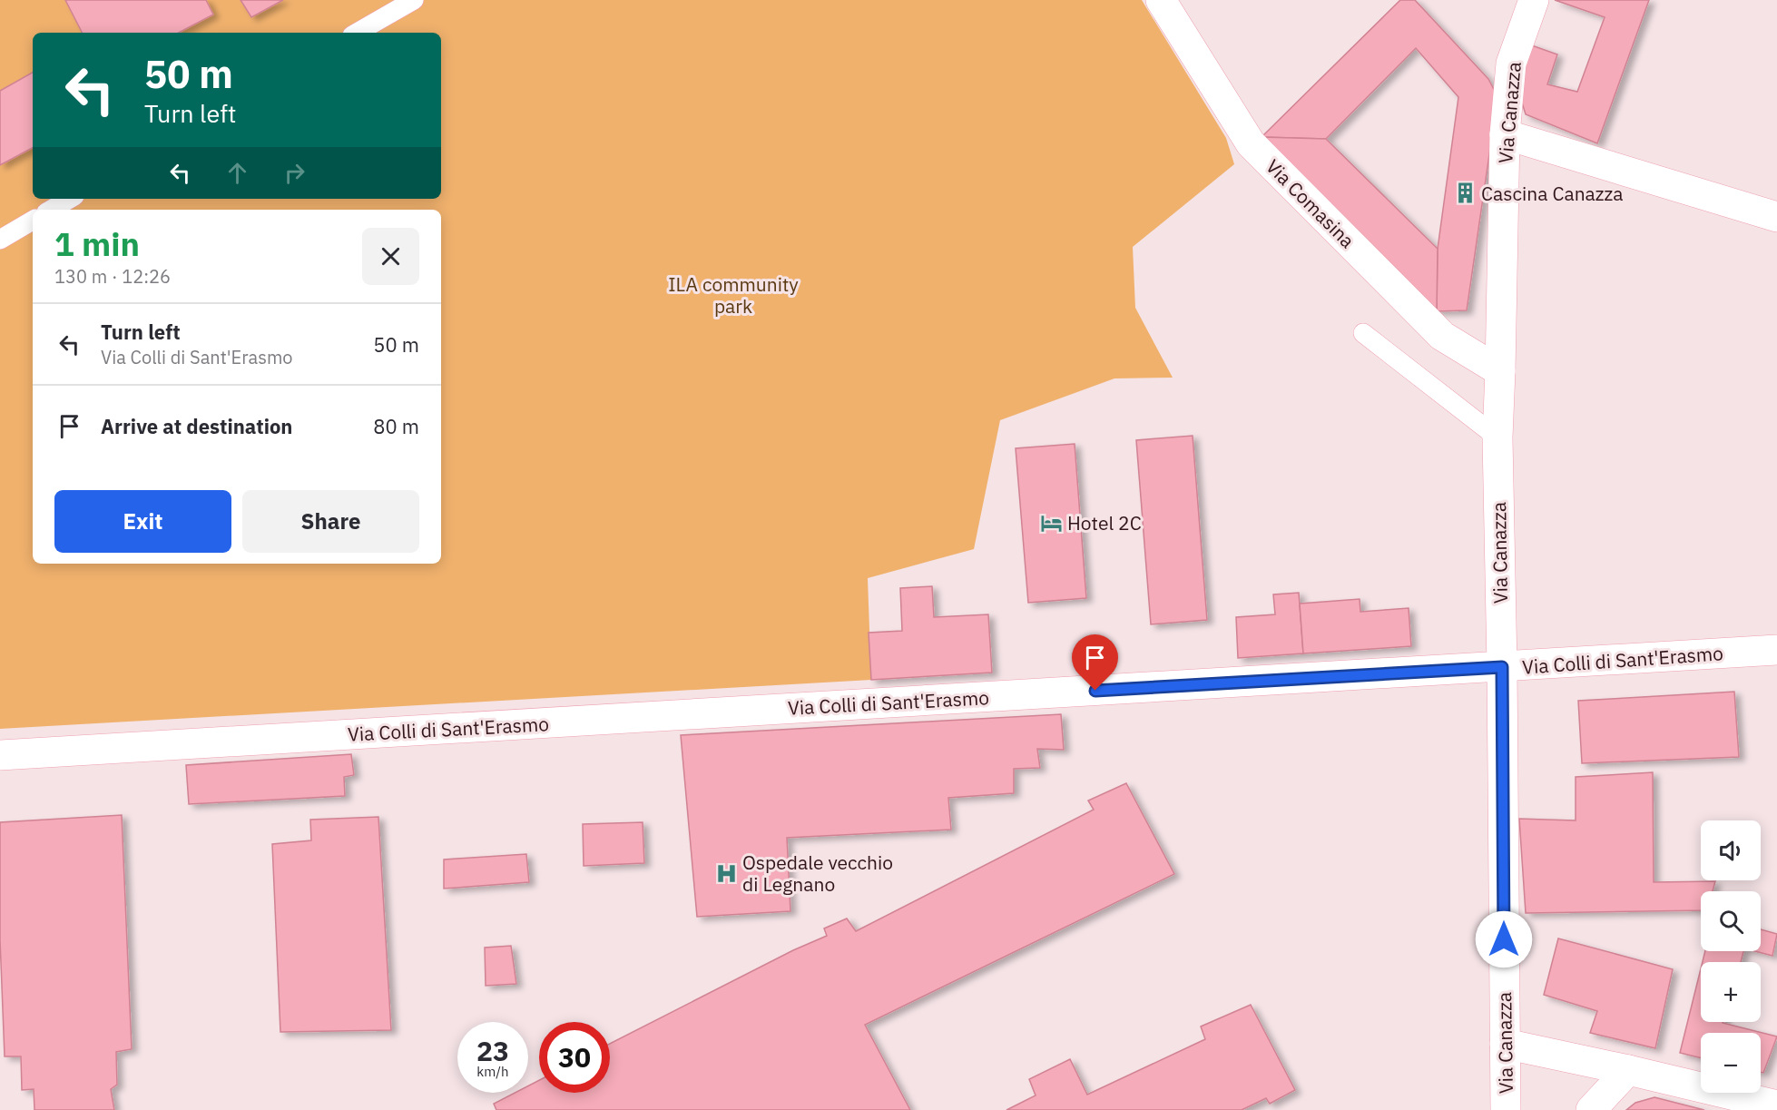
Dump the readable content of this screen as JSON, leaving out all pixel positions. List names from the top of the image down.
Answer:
{
  "streets": {
    "street": ["Via Canazza", "Via Comasina", "Via Colli di Sant'Erasmo"]
  },
  "crossings": [
    ["Via Canazza", "Via Comasina"],
    ["Via Canazza", "Via Colli di Sant'Erasmo"]
  ],
  "parks": ["ILA community park"],
  "places": {
    "building": ["Cascina Canazza"],
    "hotel": ["Hotel 2C"],
    "hospital": ["Ospedale vecchio di Legnano"]
  },
  "page": {
    "turn": ["50 m", "Turn left"],
    "heading": ["1 min", "130 m · 12:26"],
    "list": [
      {
        "name": "Turn left",
        "note": "Via Colli di Sant'Erasmo",
        "value": "50 m"
      },
      {
        "name": "Arrive at destination",
        "value": "80 m"
      }
    ],
    "buttons": ["Exit", "Share"],
    "map_buttons": ["+", "−"],
    "speed": "23 km/h",
    "limit": "30"
  }
}
